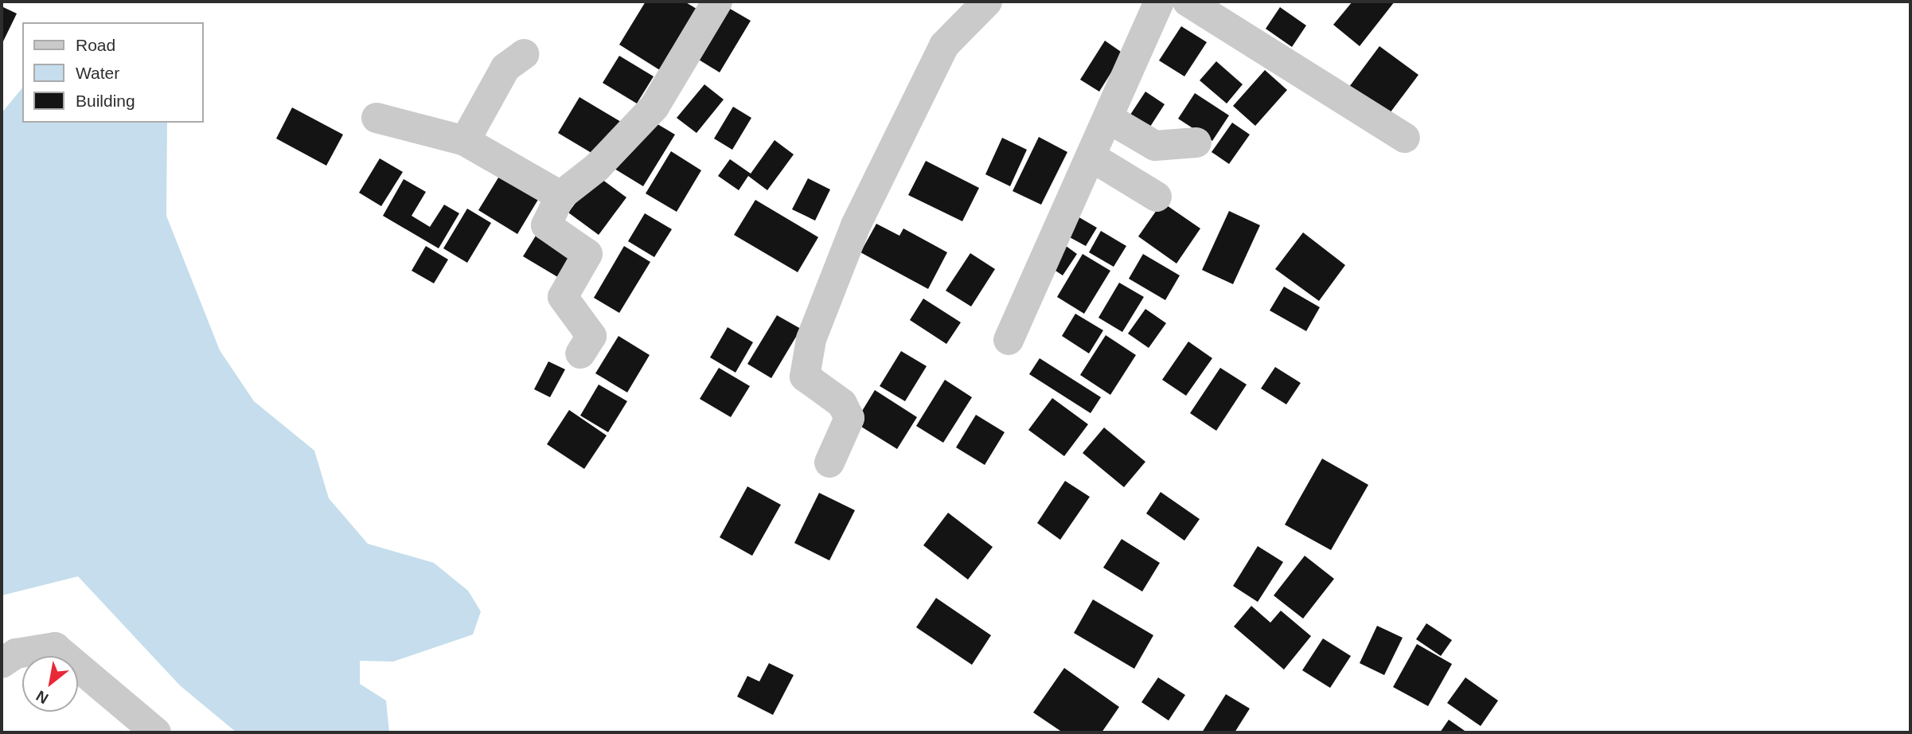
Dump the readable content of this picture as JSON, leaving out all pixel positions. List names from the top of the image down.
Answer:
{
  "legend": ["Road", "Water", "Building"],
  "north": "bottom left"
}
